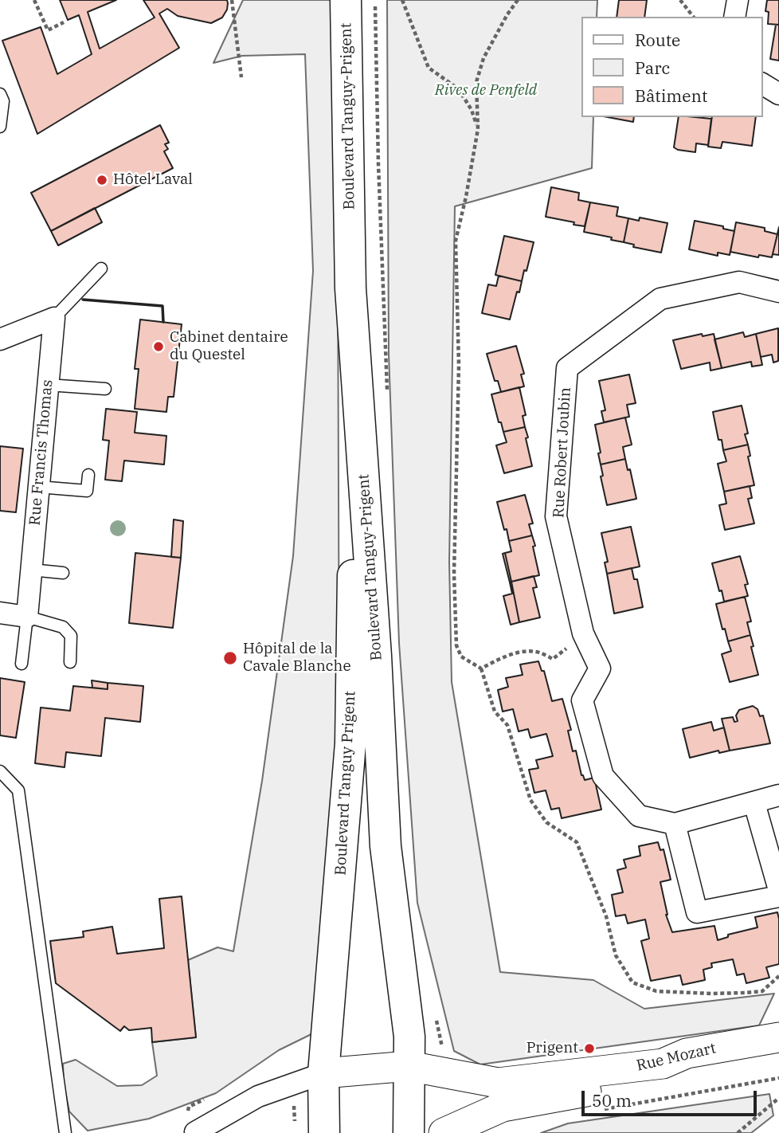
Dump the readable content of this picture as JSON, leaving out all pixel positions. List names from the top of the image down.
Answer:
{
  "streets": {
    "main road": ["Boulevard Tanguy-Prigent", "Boulevard Tanguy Prigent"],
    "street": ["Rue Francis Thomas", "Rue Robert Joubin", "Rue Mozart"]
  },
  "crossings": [
    ["Boulevard Tanguy-Prigent", "Boulevard Tanguy Prigent"],
    ["Boulevard Tanguy-Prigent", "Rue Mozart"]
  ],
  "parks": ["Rives de Penfeld"],
  "places": [
    "Hôtel Laval",
    "Cabinet dentaire du Questel",
    "Hôpital de la Cavale Blanche",
    "Prigent"
  ],
  "legend": ["Route", "Parc", "Bâtiment"],
  "scale_bar": "50 m"
}
